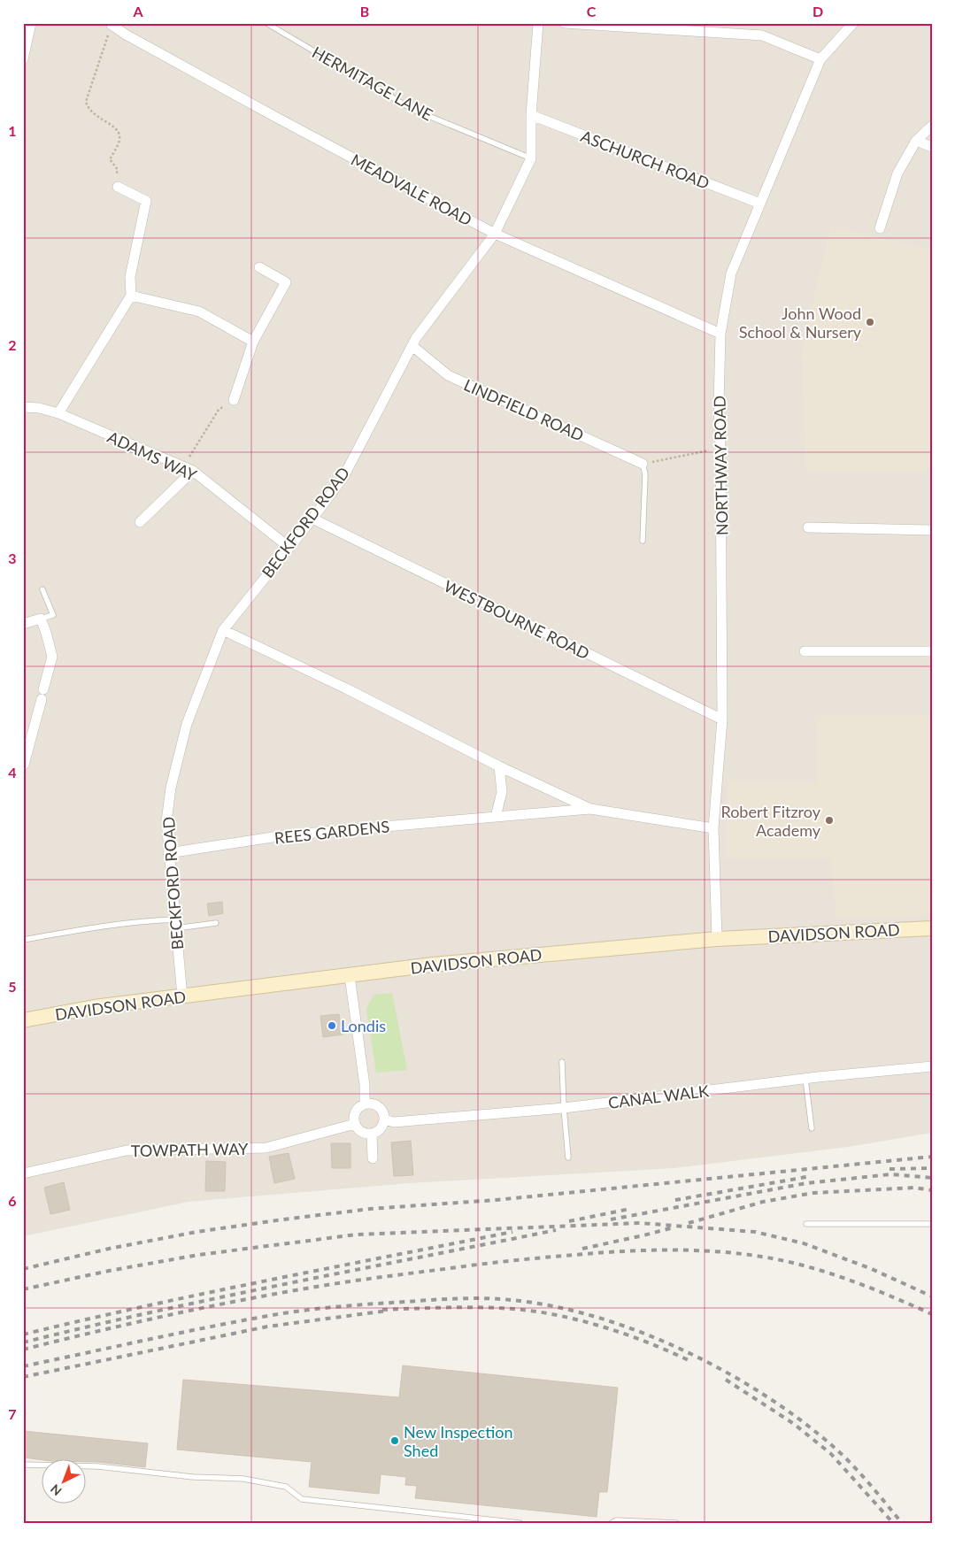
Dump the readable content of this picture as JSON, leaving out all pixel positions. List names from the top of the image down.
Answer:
{
  "streets": {
    "street": [
      "ASCHURCH ROAD",
      "MEADVALE ROAD",
      "LINDFIELD ROAD",
      "ADAMS WAY",
      "NORTHWAY ROAD",
      "BECKFORD ROAD",
      "WESTBOURNE ROAD",
      "REES GARDENS",
      "DAVIDSON ROAD",
      "CANAL WALK",
      "TOWPATH WAY"
    ],
    "lane": ["HERMITAGE LANE"]
  },
  "crossings": [
    ["HERMITAGE LANE", "BECKFORD ROAD"],
    ["ASCHURCH ROAD", "NORTHWAY ROAD"],
    ["ASCHURCH ROAD", "BECKFORD ROAD"],
    ["MEADVALE ROAD", "NORTHWAY ROAD"],
    ["MEADVALE ROAD", "BECKFORD ROAD"],
    ["LINDFIELD ROAD", "BECKFORD ROAD"],
    ["ADAMS WAY", "BECKFORD ROAD"],
    ["NORTHWAY ROAD", "WESTBOURNE ROAD"],
    ["NORTHWAY ROAD", "REES GARDENS"],
    ["NORTHWAY ROAD", "DAVIDSON ROAD"],
    ["BECKFORD ROAD", "WESTBOURNE ROAD"],
    ["BECKFORD ROAD", "REES GARDENS"],
    ["BECKFORD ROAD", "DAVIDSON ROAD"],
    ["CANAL WALK", "TOWPATH WAY"]
  ],
  "places": [
    "John Wood School & Nursery",
    "Robert Fitzroy Academy",
    "Londis",
    "New Inspection Shed"
  ],
  "north": "bottom left",
  "grid": {
    "columns": [
      "A",
      "B",
      "C",
      "D"
    ],
    "rows": [
      "1",
      "2",
      "3",
      "4",
      "5",
      "6",
      "7"
    ]
  }
}
